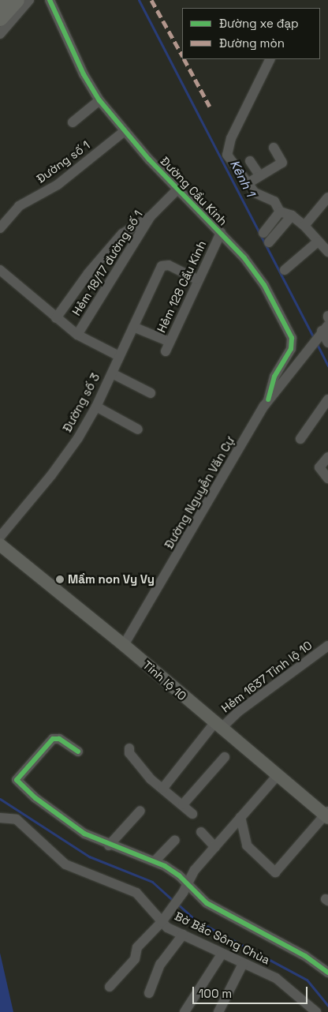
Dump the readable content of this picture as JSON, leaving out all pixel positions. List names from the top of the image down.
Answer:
{
  "streets": {
    "main road": ["Tỉnh lộ 10"],
    "street": [
      "Đường số 1",
      "Đường Cầu Kinh",
      "Hẻm 18/17 đường số 1",
      "Hẻm 128 Cầu Kinh",
      "Đường số 3",
      "Đường Nguyễn Văn Cự",
      "Hẻm 1637 Tỉnh lộ 10",
      "Bờ Bắc Sông Chùa"
    ]
  },
  "crossings": [
    ["Đường số 1", "Đường Cầu Kinh"],
    ["Đường Cầu Kinh", "Hẻm 18/17 đường số 1"],
    ["Đường Cầu Kinh", "Hẻm 128 Cầu Kinh"],
    ["Đường Cầu Kinh", "Đường Nguyễn Văn Cự"],
    ["Hẻm 128 Cầu Kinh", "Đường số 3"],
    ["Đường Nguyễn Văn Cự", "Tỉnh lộ 10"],
    ["Hẻm 1637 Tỉnh lộ 10", "Tỉnh lộ 10"]
  ],
  "water": ["Kênh 1"],
  "places": ["Mầm non Vy Vy"],
  "legend": ["Đường xe đạp", "Đường mòn"],
  "scale_bar": "100 m"
}
